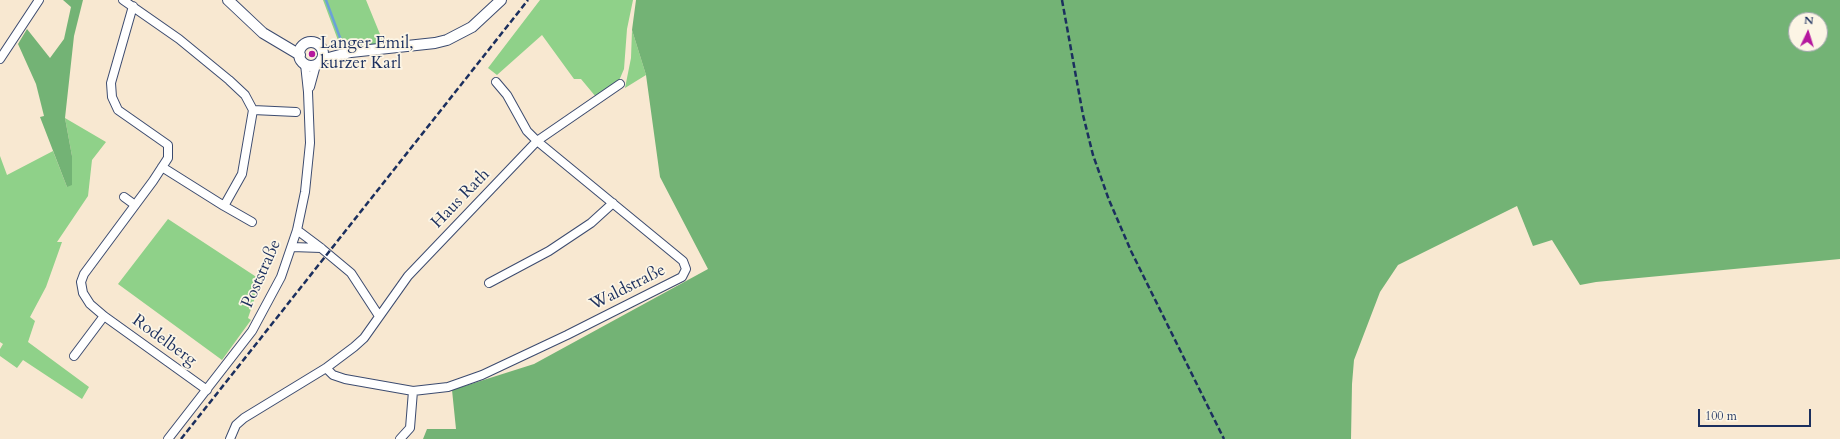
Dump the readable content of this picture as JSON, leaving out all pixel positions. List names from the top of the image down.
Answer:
{
  "streets": {
    "street": [
      "Haus Rath",
      "Poststraße",
      "Waldstraße",
      "Rodelberg"
    ]
  },
  "crossings": [
    ["Haus Rath", "Waldstraße"],
    ["Poststraße", "Rodelberg"]
  ],
  "places": ["Langer Emil, kurzer Karl"],
  "scale_bar": "100 m",
  "north": "top"
}
